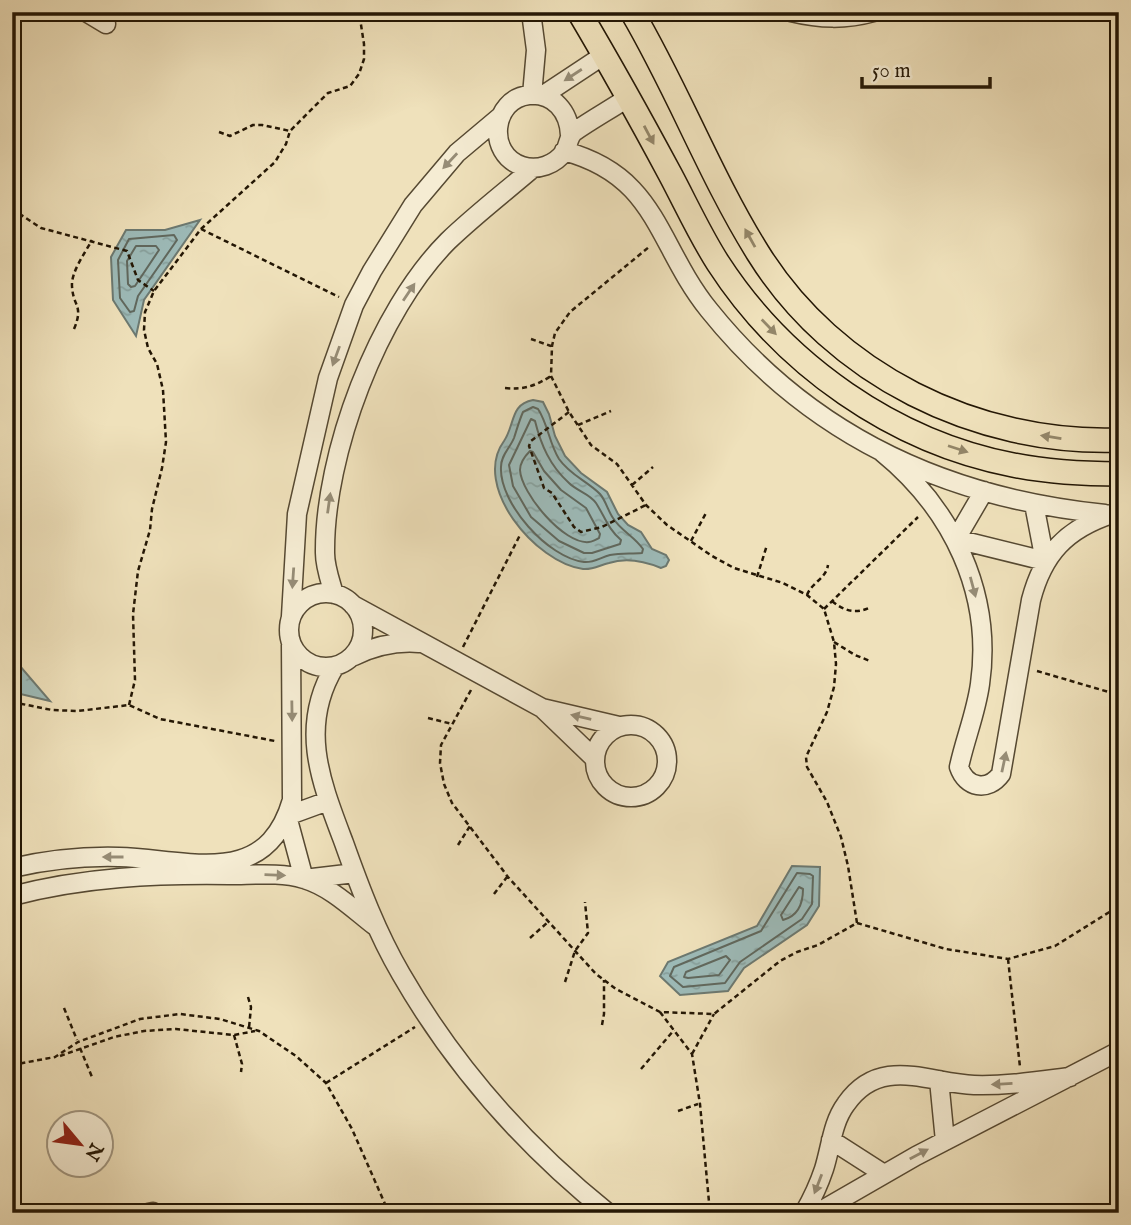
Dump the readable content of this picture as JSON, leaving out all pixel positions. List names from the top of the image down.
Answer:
{
  "scale_bar": "50 m",
  "north": "bottom right"
}
